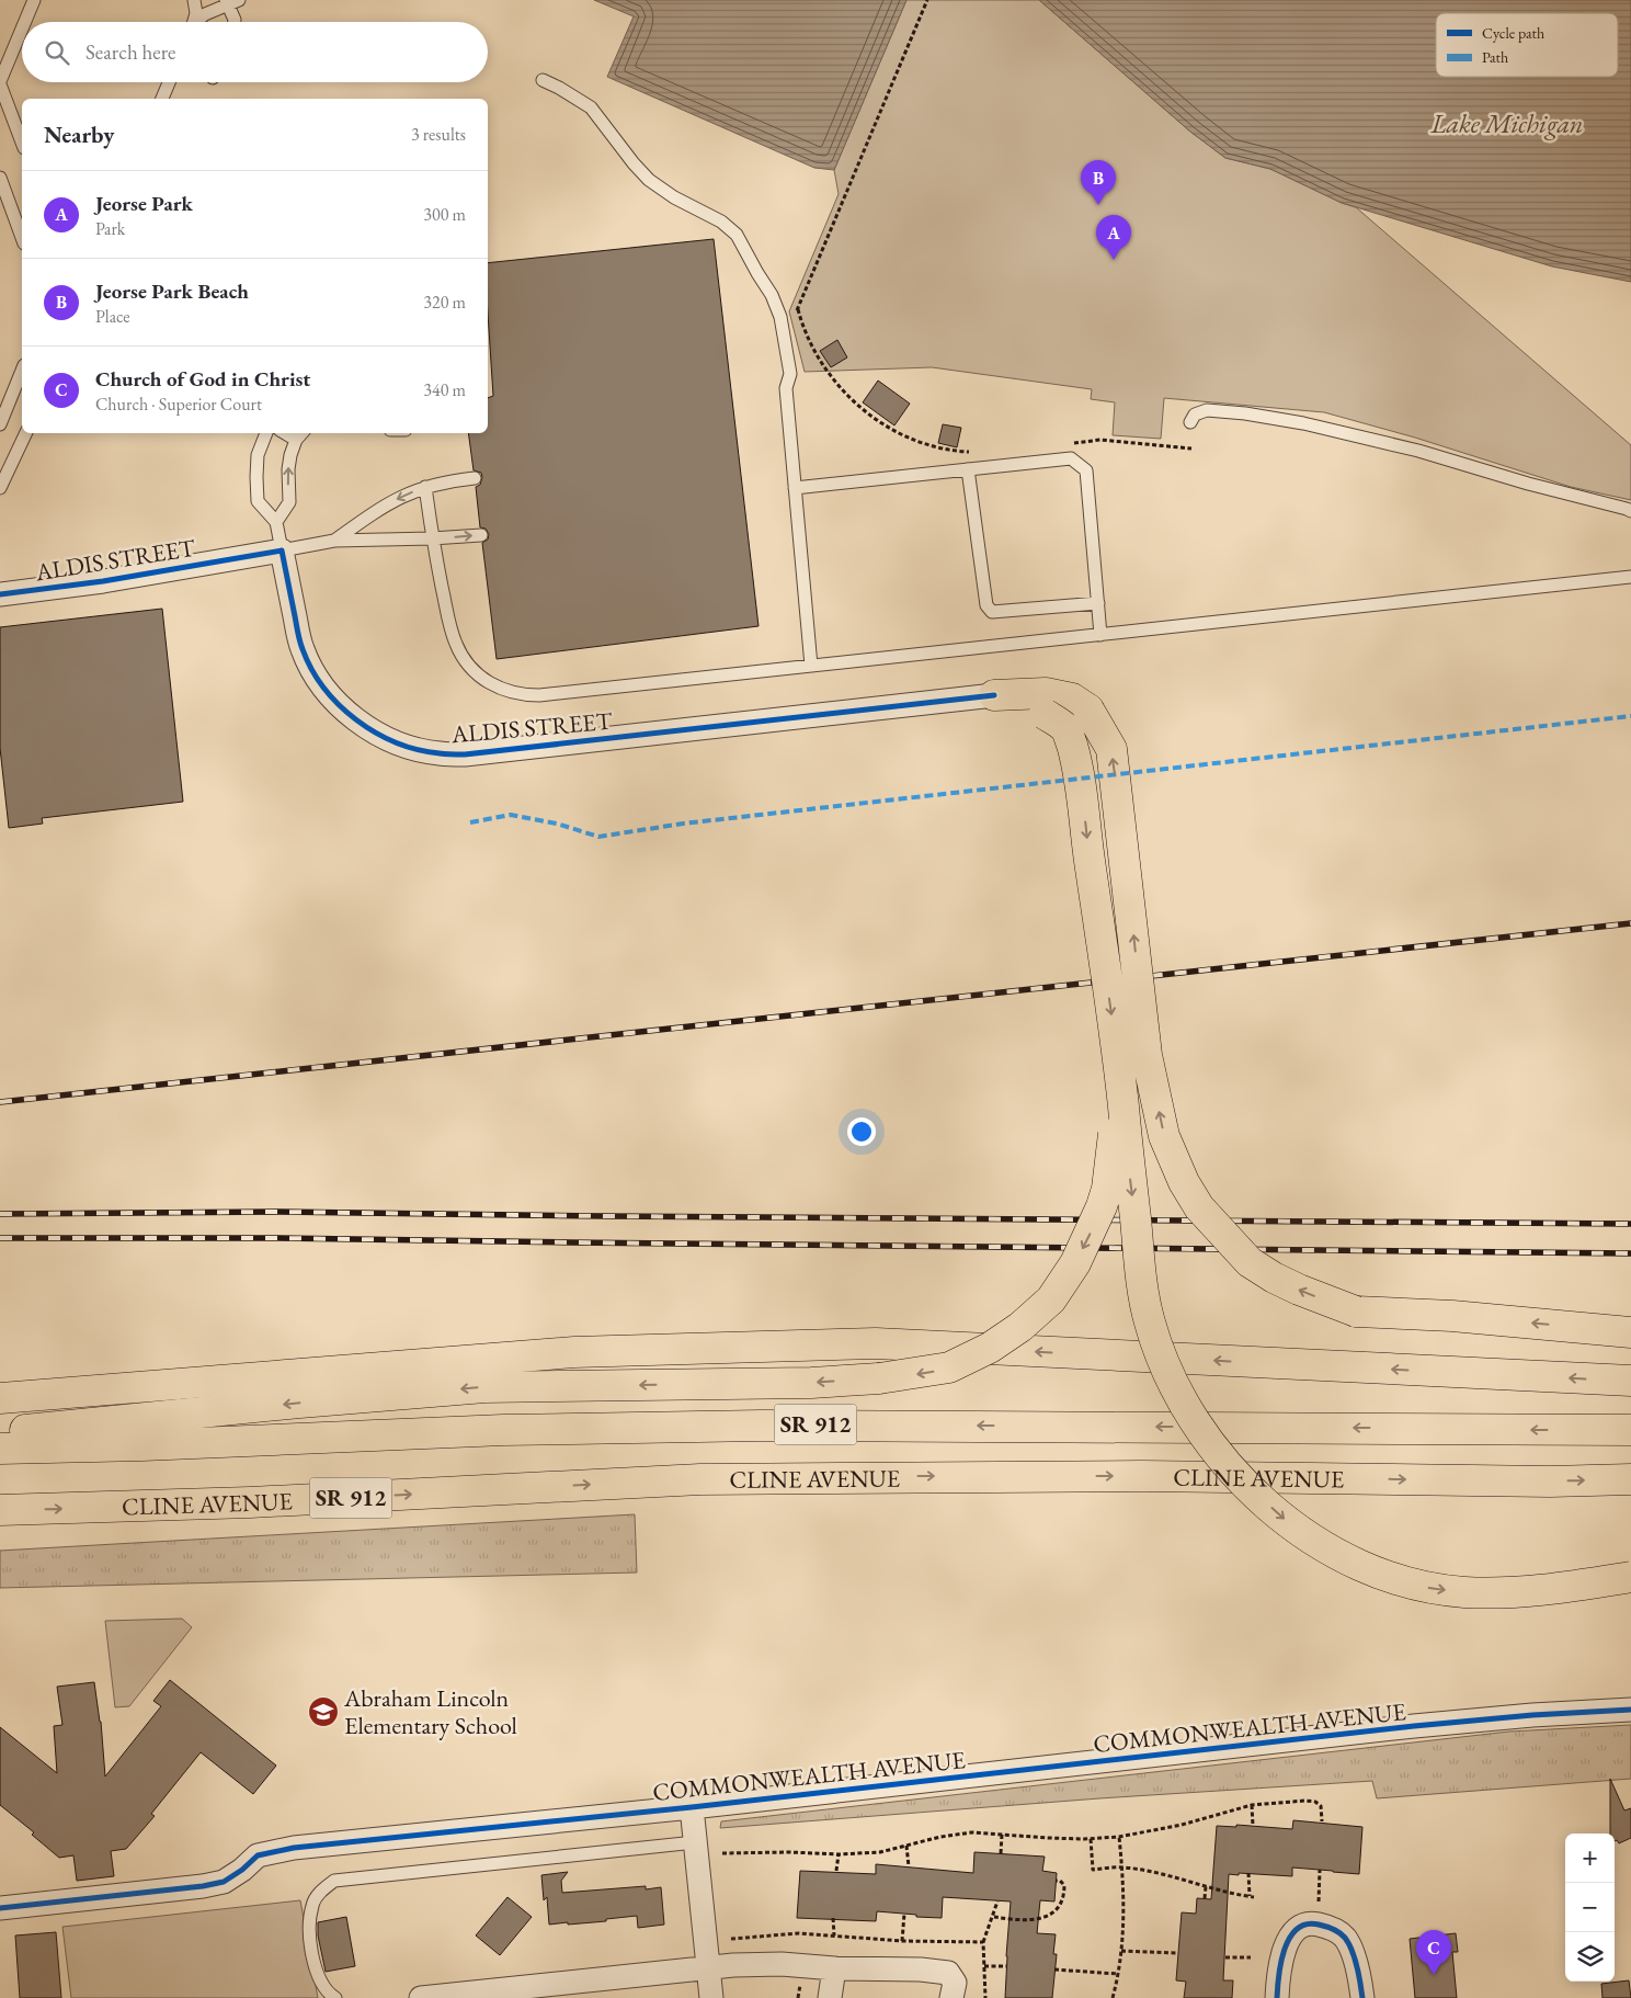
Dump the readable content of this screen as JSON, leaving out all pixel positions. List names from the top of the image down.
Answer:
{
  "streets": {
    "highway": ["SR 912", "CLINE AVENUE"],
    "street": ["ALDIS STREET", "COMMONWEALTH AVENUE"]
  },
  "water": ["Lake Michigan"],
  "places": {
    "school or university": ["Abraham Lincoln Elementary School"]
  },
  "legend": ["Cycle path", "Path"],
  "page": {
    "search": "Search here",
    "heading": ["Nearby", "3 results"],
    "pins": ["B", "A", "C"],
    "list": [
      {
        "mark": "A",
        "name": "Jeorse Park",
        "note": "Park",
        "value": "300 m"
      },
      {
        "mark": "B",
        "name": "Jeorse Park Beach",
        "note": "Place",
        "value": "320 m"
      },
      {
        "mark": "C",
        "name": "Church of God in Christ",
        "note": "Church · Superior Court",
        "value": "340 m"
      }
    ],
    "map_buttons": ["+", "−"]
  }
}
